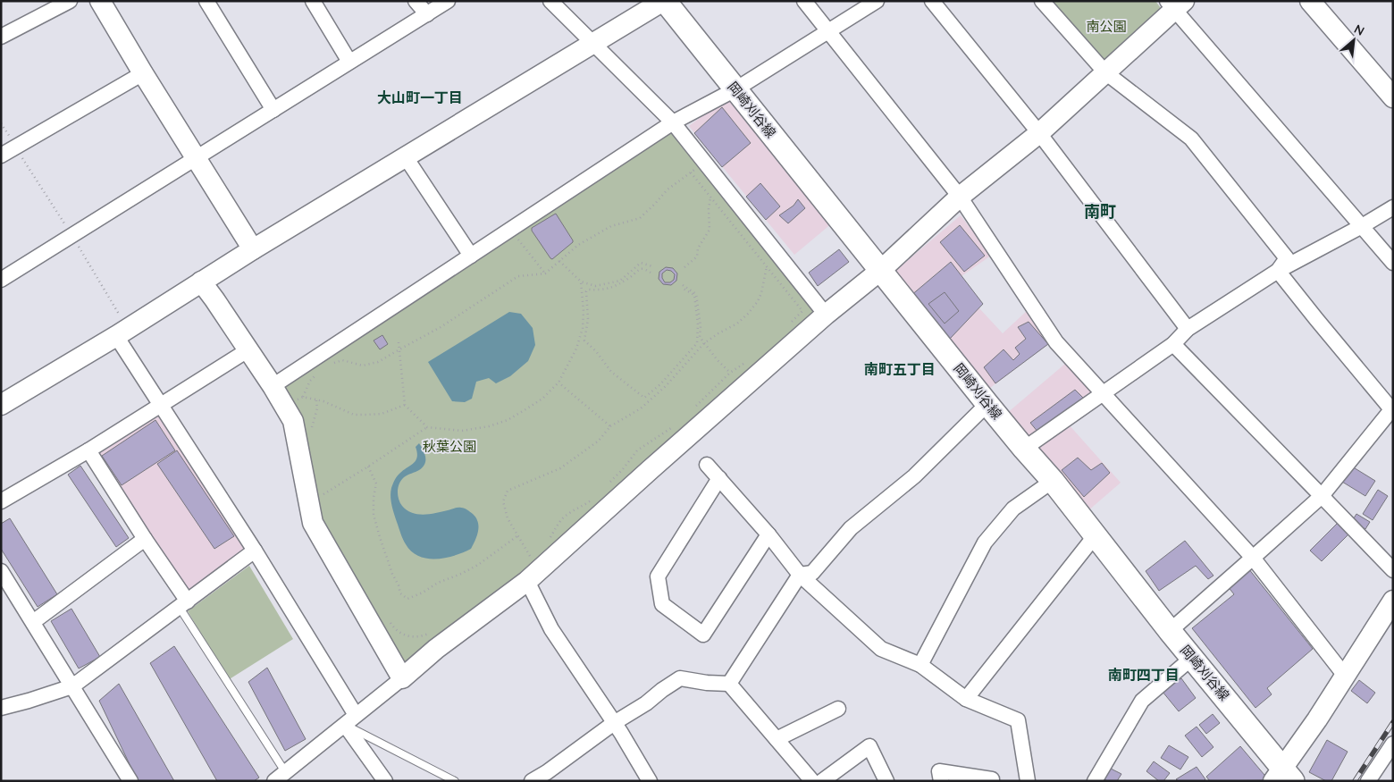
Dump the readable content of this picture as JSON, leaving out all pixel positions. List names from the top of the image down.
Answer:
{
  "streets": {
    "main road": ["岡崎刈谷線"]
  },
  "districts": [
    "大山町一丁目",
    "南町",
    "南町五丁目",
    "南町四丁目"
  ],
  "parks": ["南公園", "秋葉公園"],
  "north": "top right"
}
